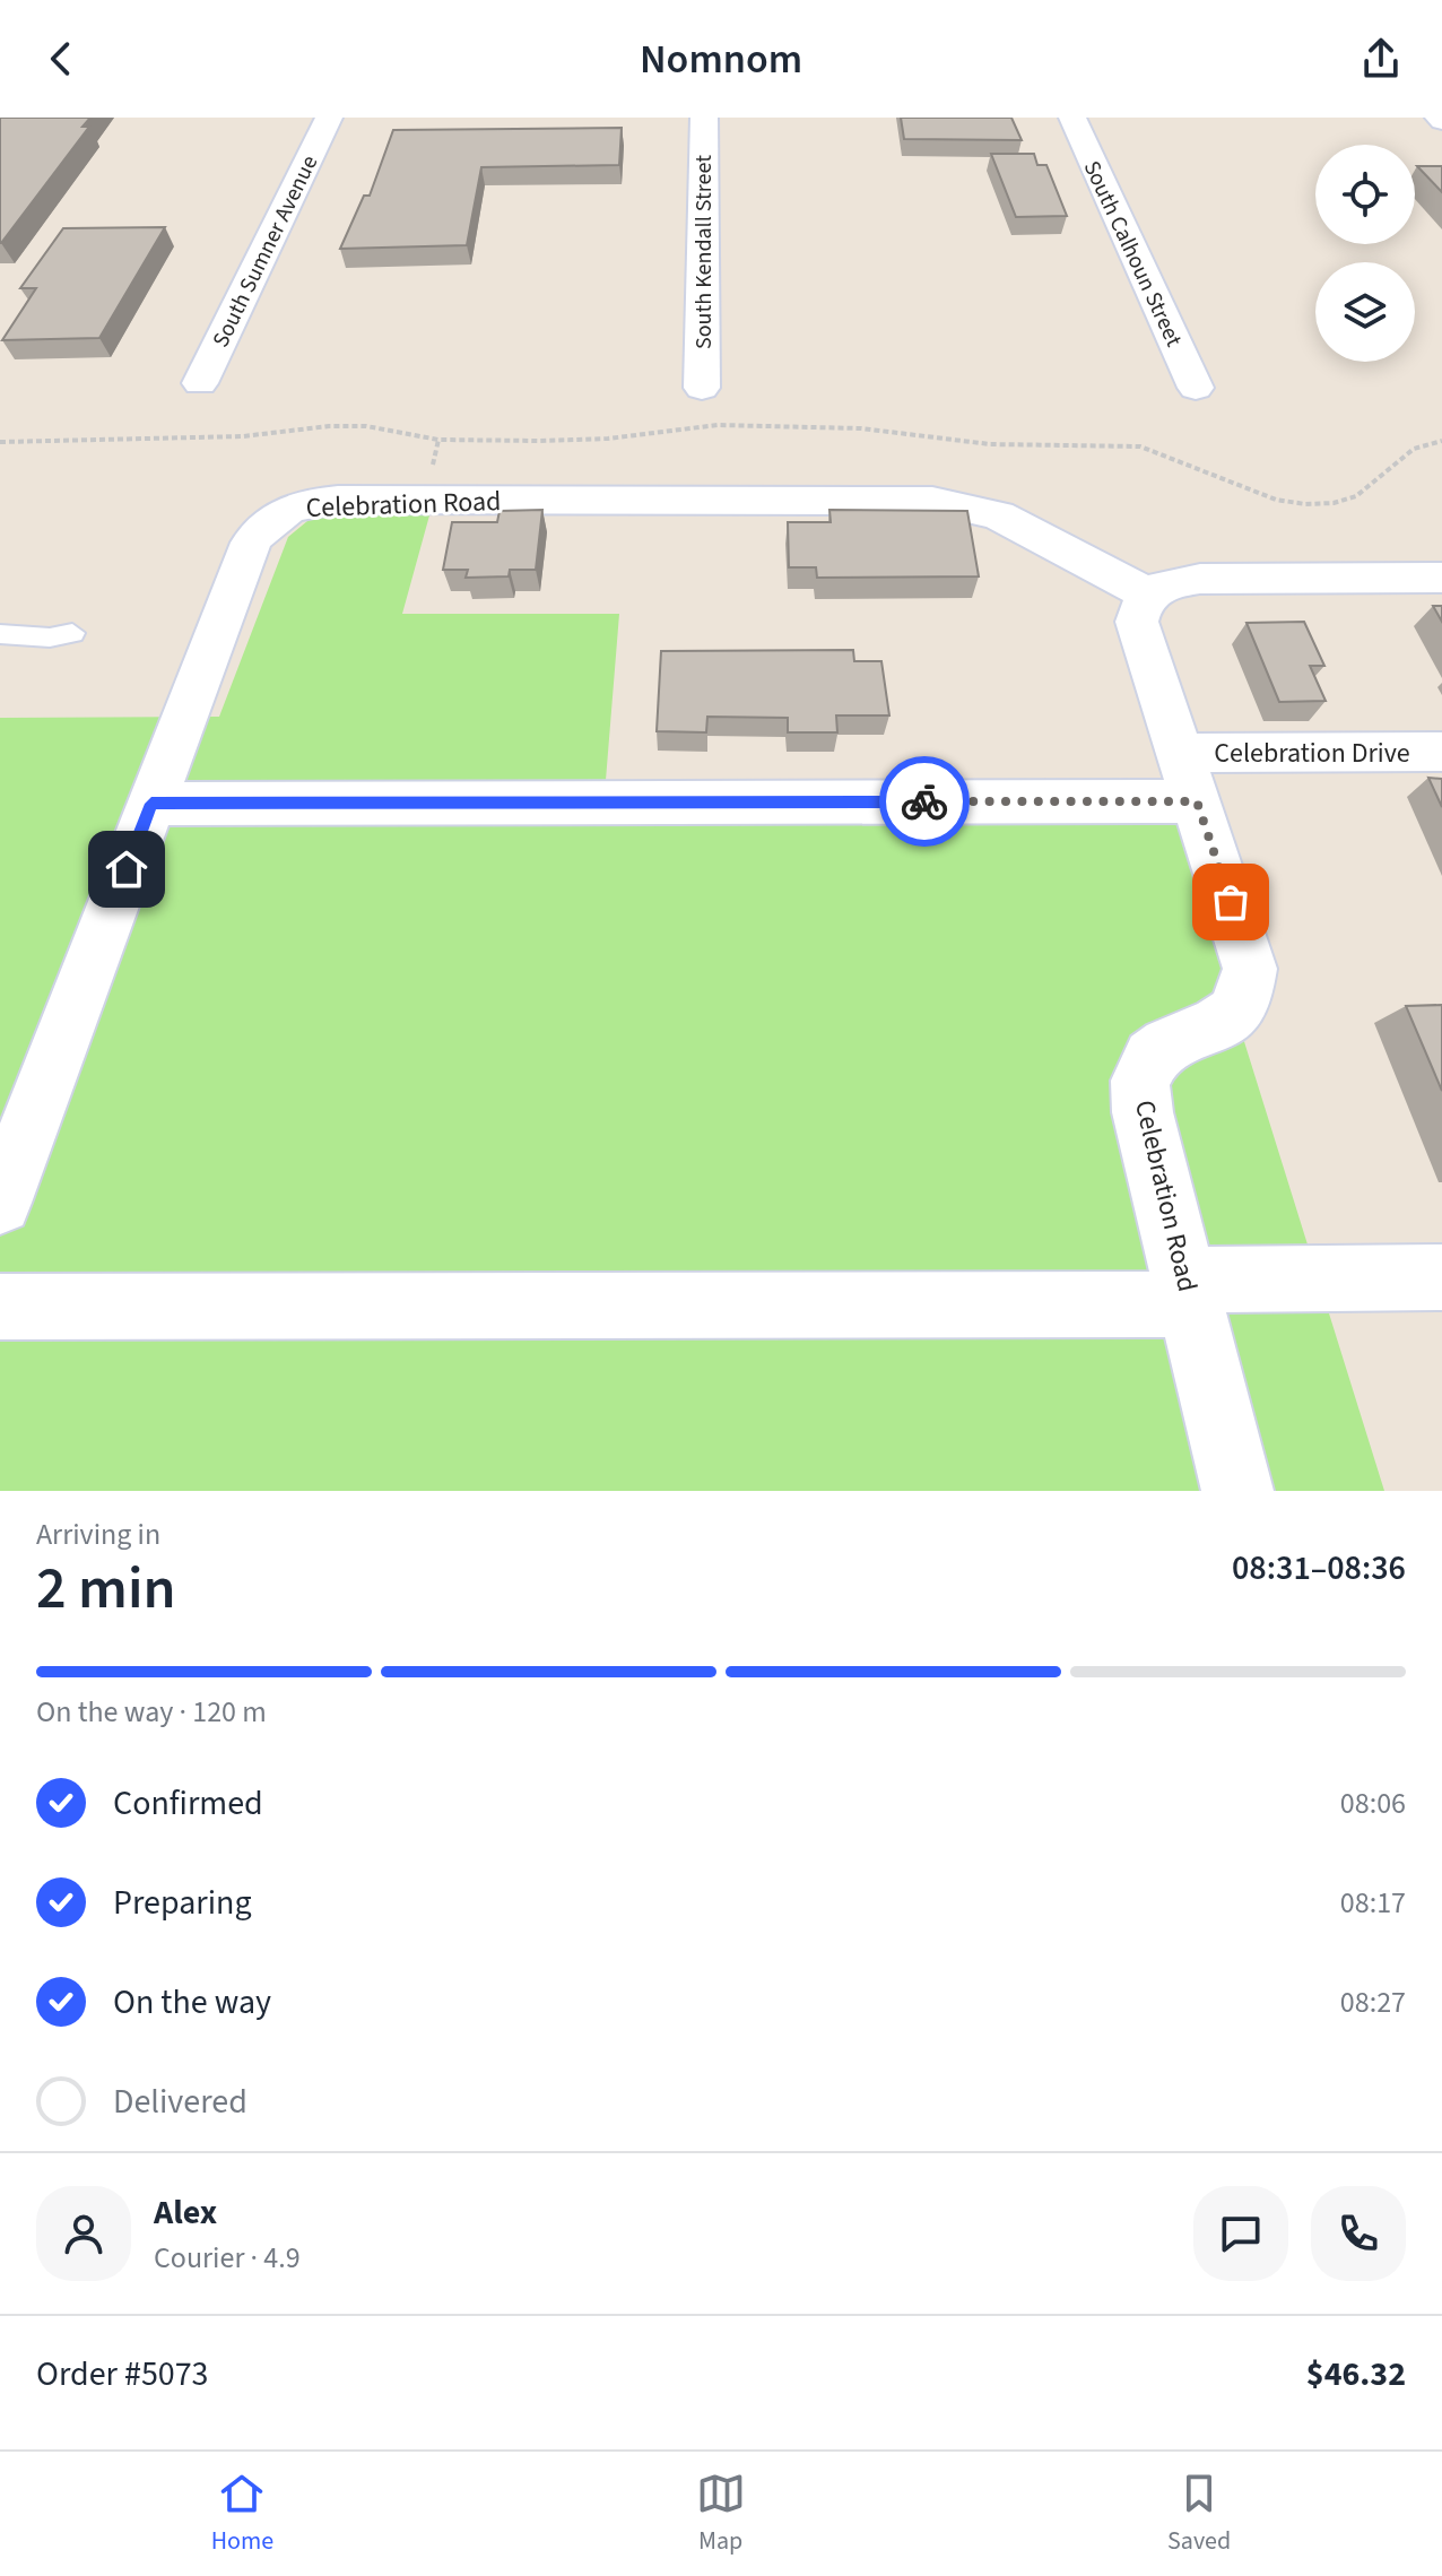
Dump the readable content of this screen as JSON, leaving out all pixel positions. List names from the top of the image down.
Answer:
{
  "streets": {
    "street": [
      "South Sumner Avenue",
      "South Kendall Street",
      "South Calhoun Street",
      "Celebration Road",
      "Celebration Drive"
    ]
  },
  "crossings": [
    ["Celebration Road", "Celebration Drive"]
  ],
  "page": {
    "header": "Nomnom",
    "heading": ["2 min", "Arriving in", "08:31–08:36"],
    "panel": [
      "Alex",
      "Courier · 4.9",
      "Order #5073",
      "$46.32"
    ],
    "bar": "On the way · 120 m",
    "list": [
      ["Confirmed", "08:06"],
      ["Preparing", "08:17"],
      ["On the way", "08:27"],
      "Delivered"
    ],
    "tabs": ["Home", "Map", "Saved"]
  }
}
